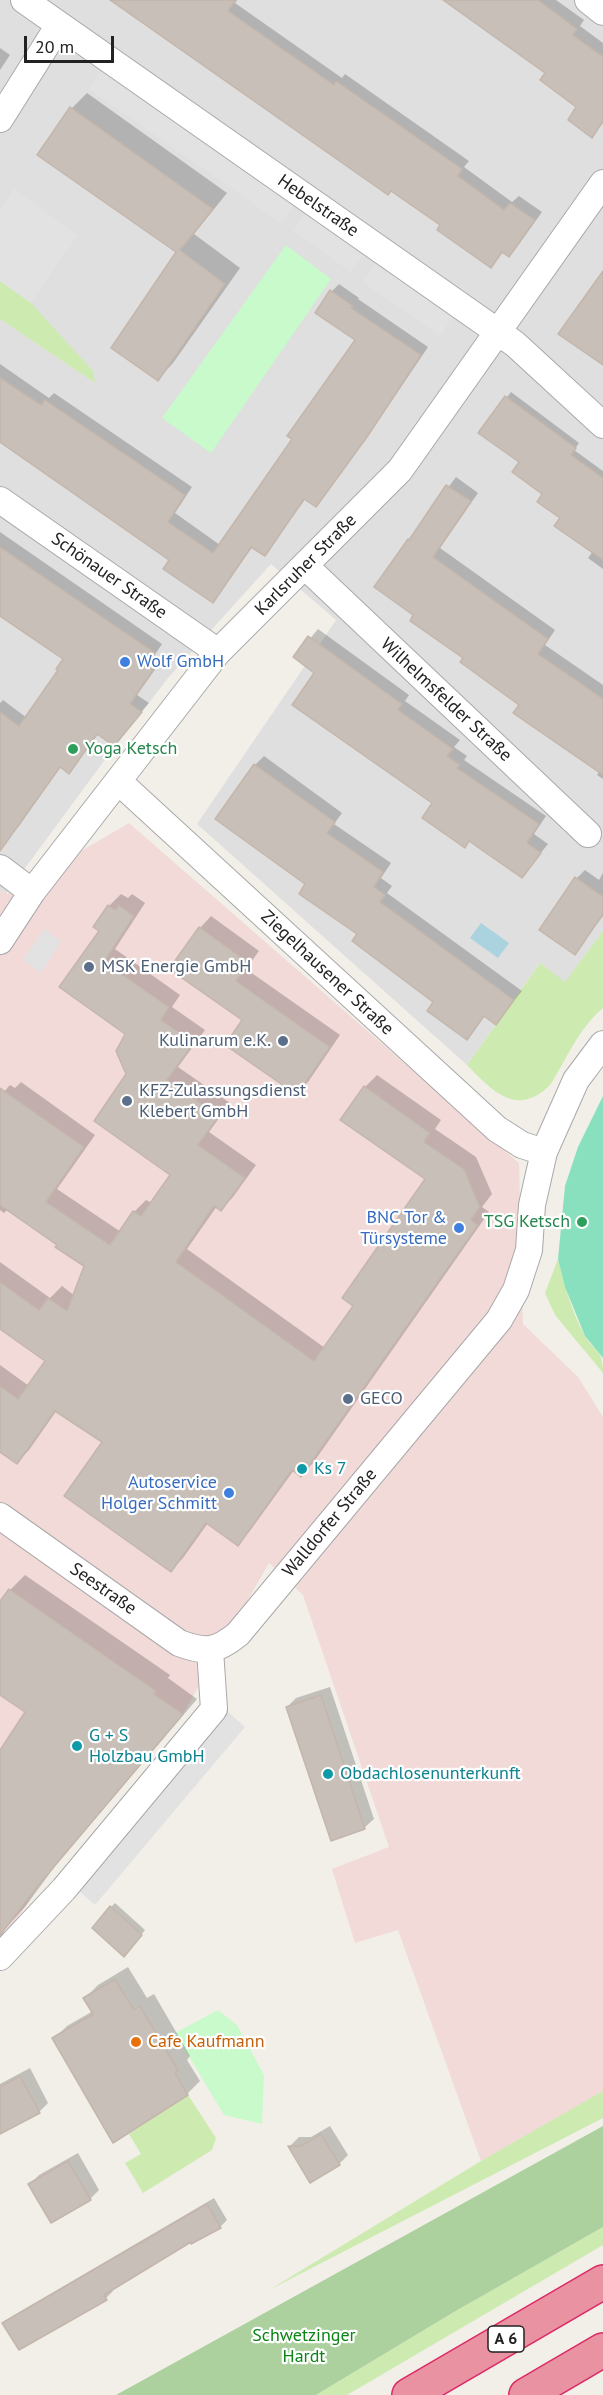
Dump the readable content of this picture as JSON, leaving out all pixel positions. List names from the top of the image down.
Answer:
{
  "streets": {
    "highway": ["A 6"],
    "street": [
      "Hebelstraße",
      "Karlsruher Straße",
      "Schönauer Straße",
      "Wilhelmsfelder Straße",
      "Ziegelhausener Straße",
      "Walldorfer Straße",
      "Seestraße"
    ]
  },
  "crossings": [
    ["Hebelstraße", "Karlsruher Straße"],
    ["Karlsruher Straße", "Schönauer Straße"],
    ["Karlsruher Straße", "Wilhelmsfelder Straße"],
    ["Karlsruher Straße", "Ziegelhausener Straße"],
    ["Ziegelhausener Straße", "Walldorfer Straße"],
    ["Walldorfer Straße", "Seestraße"]
  ],
  "parks": ["Schwetzinger Hardt"],
  "places": [
    "Wolf GmbH",
    "Yoga Ketsch",
    "MSK Energie GmbH",
    "Kulinarum e.K.",
    "KFZ-Zulassungsdienst Klebert GmbH",
    "TSG Ketsch",
    "BNC Tor & Türsysteme",
    "GECO",
    "Ks 7",
    "Autoservice Holger Schmitt",
    "G + S Holzbau GmbH",
    "Obdachlosenunterkunft",
    "Cafe Kaufmann"
  ],
  "scale_bar": "20 m"
}
